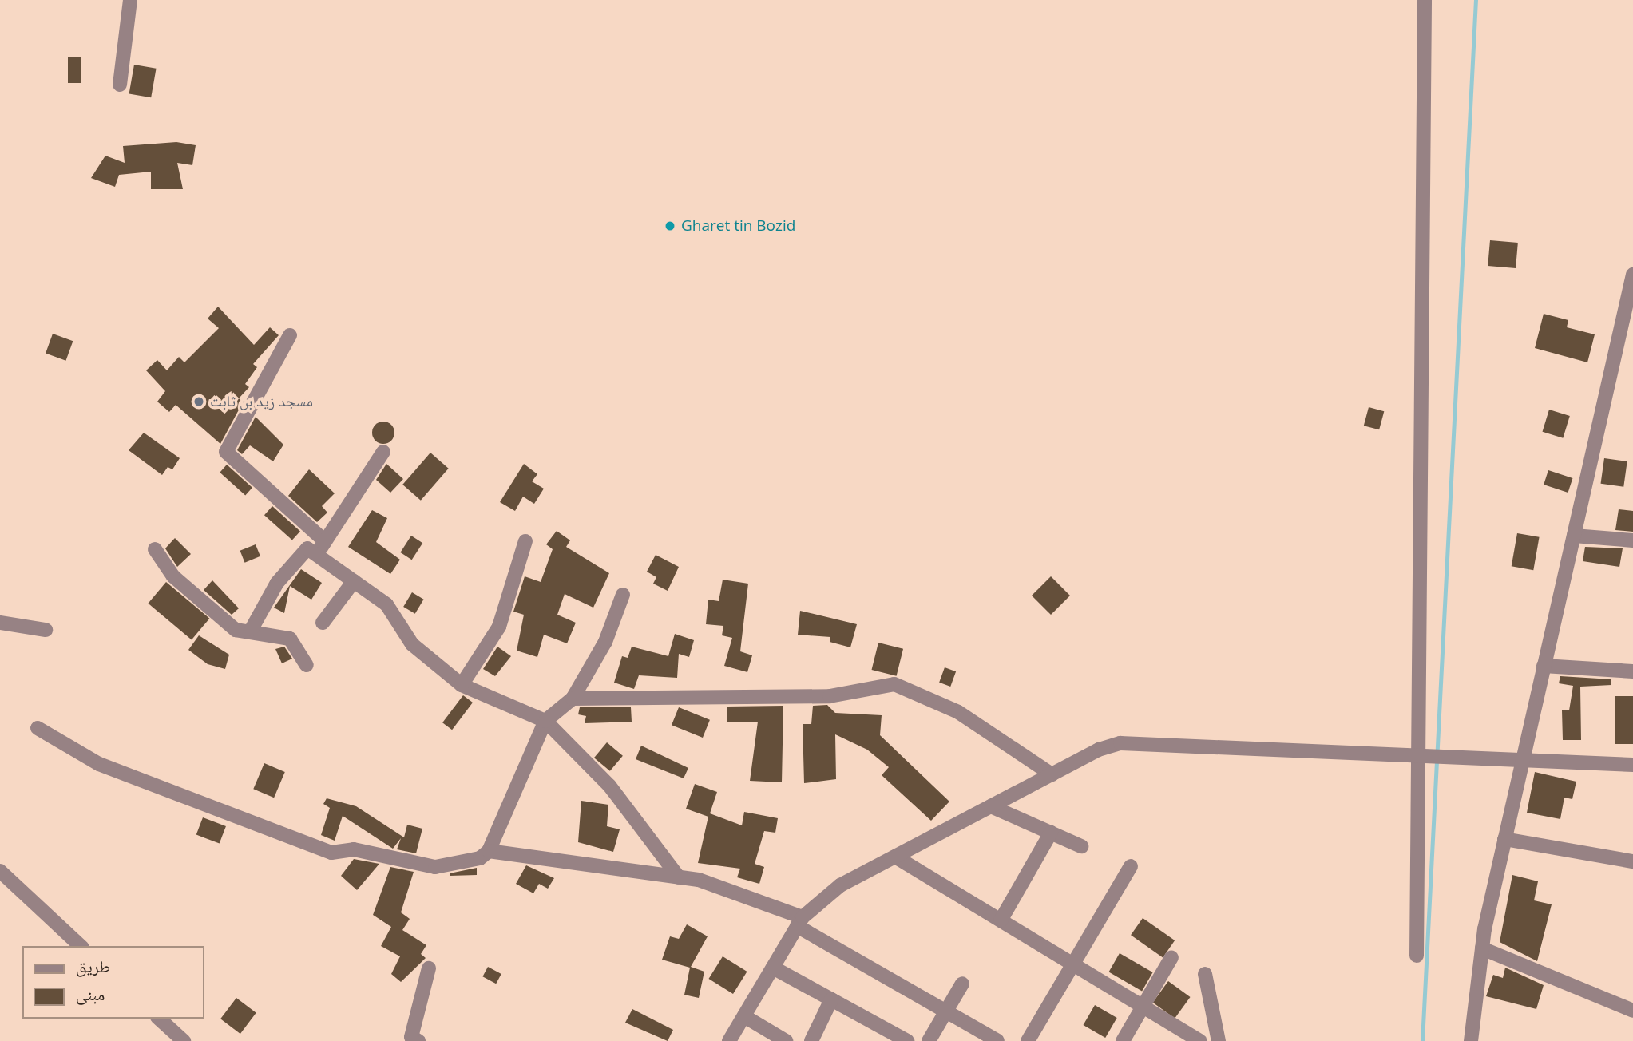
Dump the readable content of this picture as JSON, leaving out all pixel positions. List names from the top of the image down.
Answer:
{
  "places": ["Gharet tin Bozid", "مسجد زيد بن ثابت"],
  "legend": ["طريق", "مبنى"]
}
